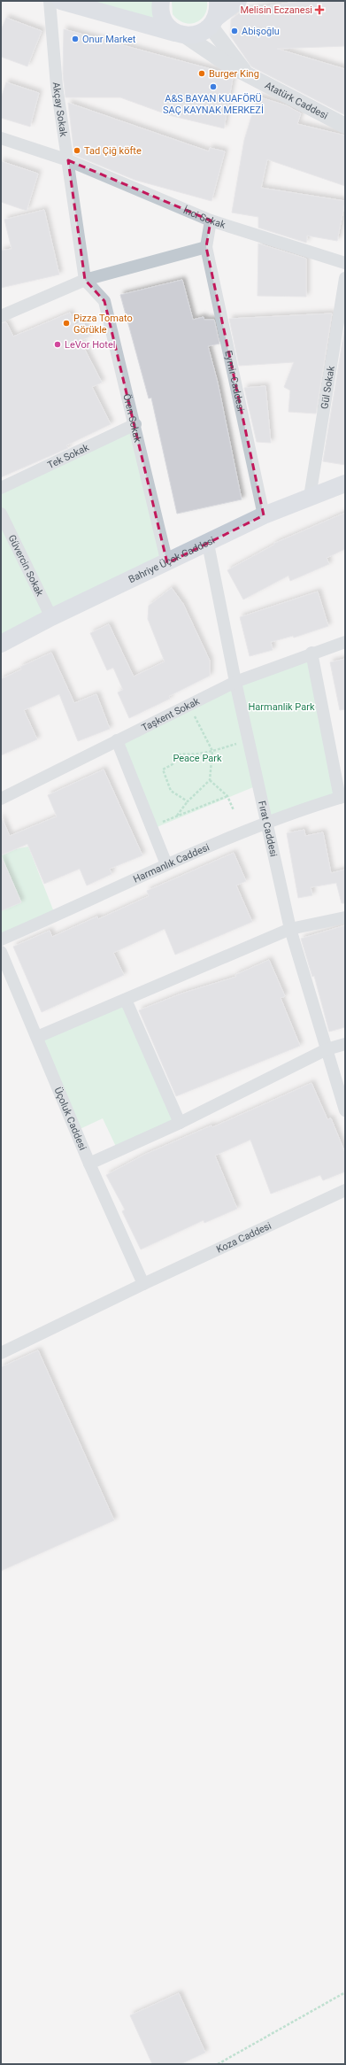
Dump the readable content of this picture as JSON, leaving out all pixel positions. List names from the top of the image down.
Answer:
{
  "streets": {
    "main road": ["Bahriye Üçok Caddesi"],
    "street": [
      "Atatürk Caddesi",
      "Akçay Sokak",
      "İnci Sokak",
      "Eymir Caddesi",
      "Gül Sokak",
      "Ören Sokak",
      "Tek Sokak",
      "Güvercin Sokak",
      "Taşkent Sokak",
      "Fırat Caddesi",
      "Harmanlık Caddesi",
      "Üçoluk Caddesi",
      "Koza Caddesi"
    ]
  },
  "crossings": [
    ["Akçay Sokak", "İnci Sokak"],
    ["Akçay Sokak", "Ören Sokak"],
    ["İnci Sokak", "Eymir Caddesi"],
    ["Eymir Caddesi", "Bahriye Üçok Caddesi"],
    ["Gül Sokak", "Bahriye Üçok Caddesi"],
    ["Ören Sokak", "Tek Sokak"],
    ["Ören Sokak", "Bahriye Üçok Caddesi"],
    ["Bahriye Üçok Caddesi", "Güvercin Sokak"],
    ["Bahriye Üçok Caddesi", "Fırat Caddesi"],
    ["Taşkent Sokak", "Fırat Caddesi"],
    ["Fırat Caddesi", "Harmanlık Caddesi"],
    ["Üçoluk Caddesi", "Koza Caddesi"]
  ],
  "parks": ["Harmanlik Park", "Peace Park"],
  "places": {
    "health": ["Melisin Eczanesi"],
    "other": [
      "Abişoğlu",
      "Onur Market",
      "Burger King",
      "A&S BAYAN KUAFÖRÜ SAÇ KAYNAK MERKEZİ",
      "Tad Çiğ köfte",
      "Pizza Tomato Görükle",
      "LeVor Hotel"
    ]
  }
}
